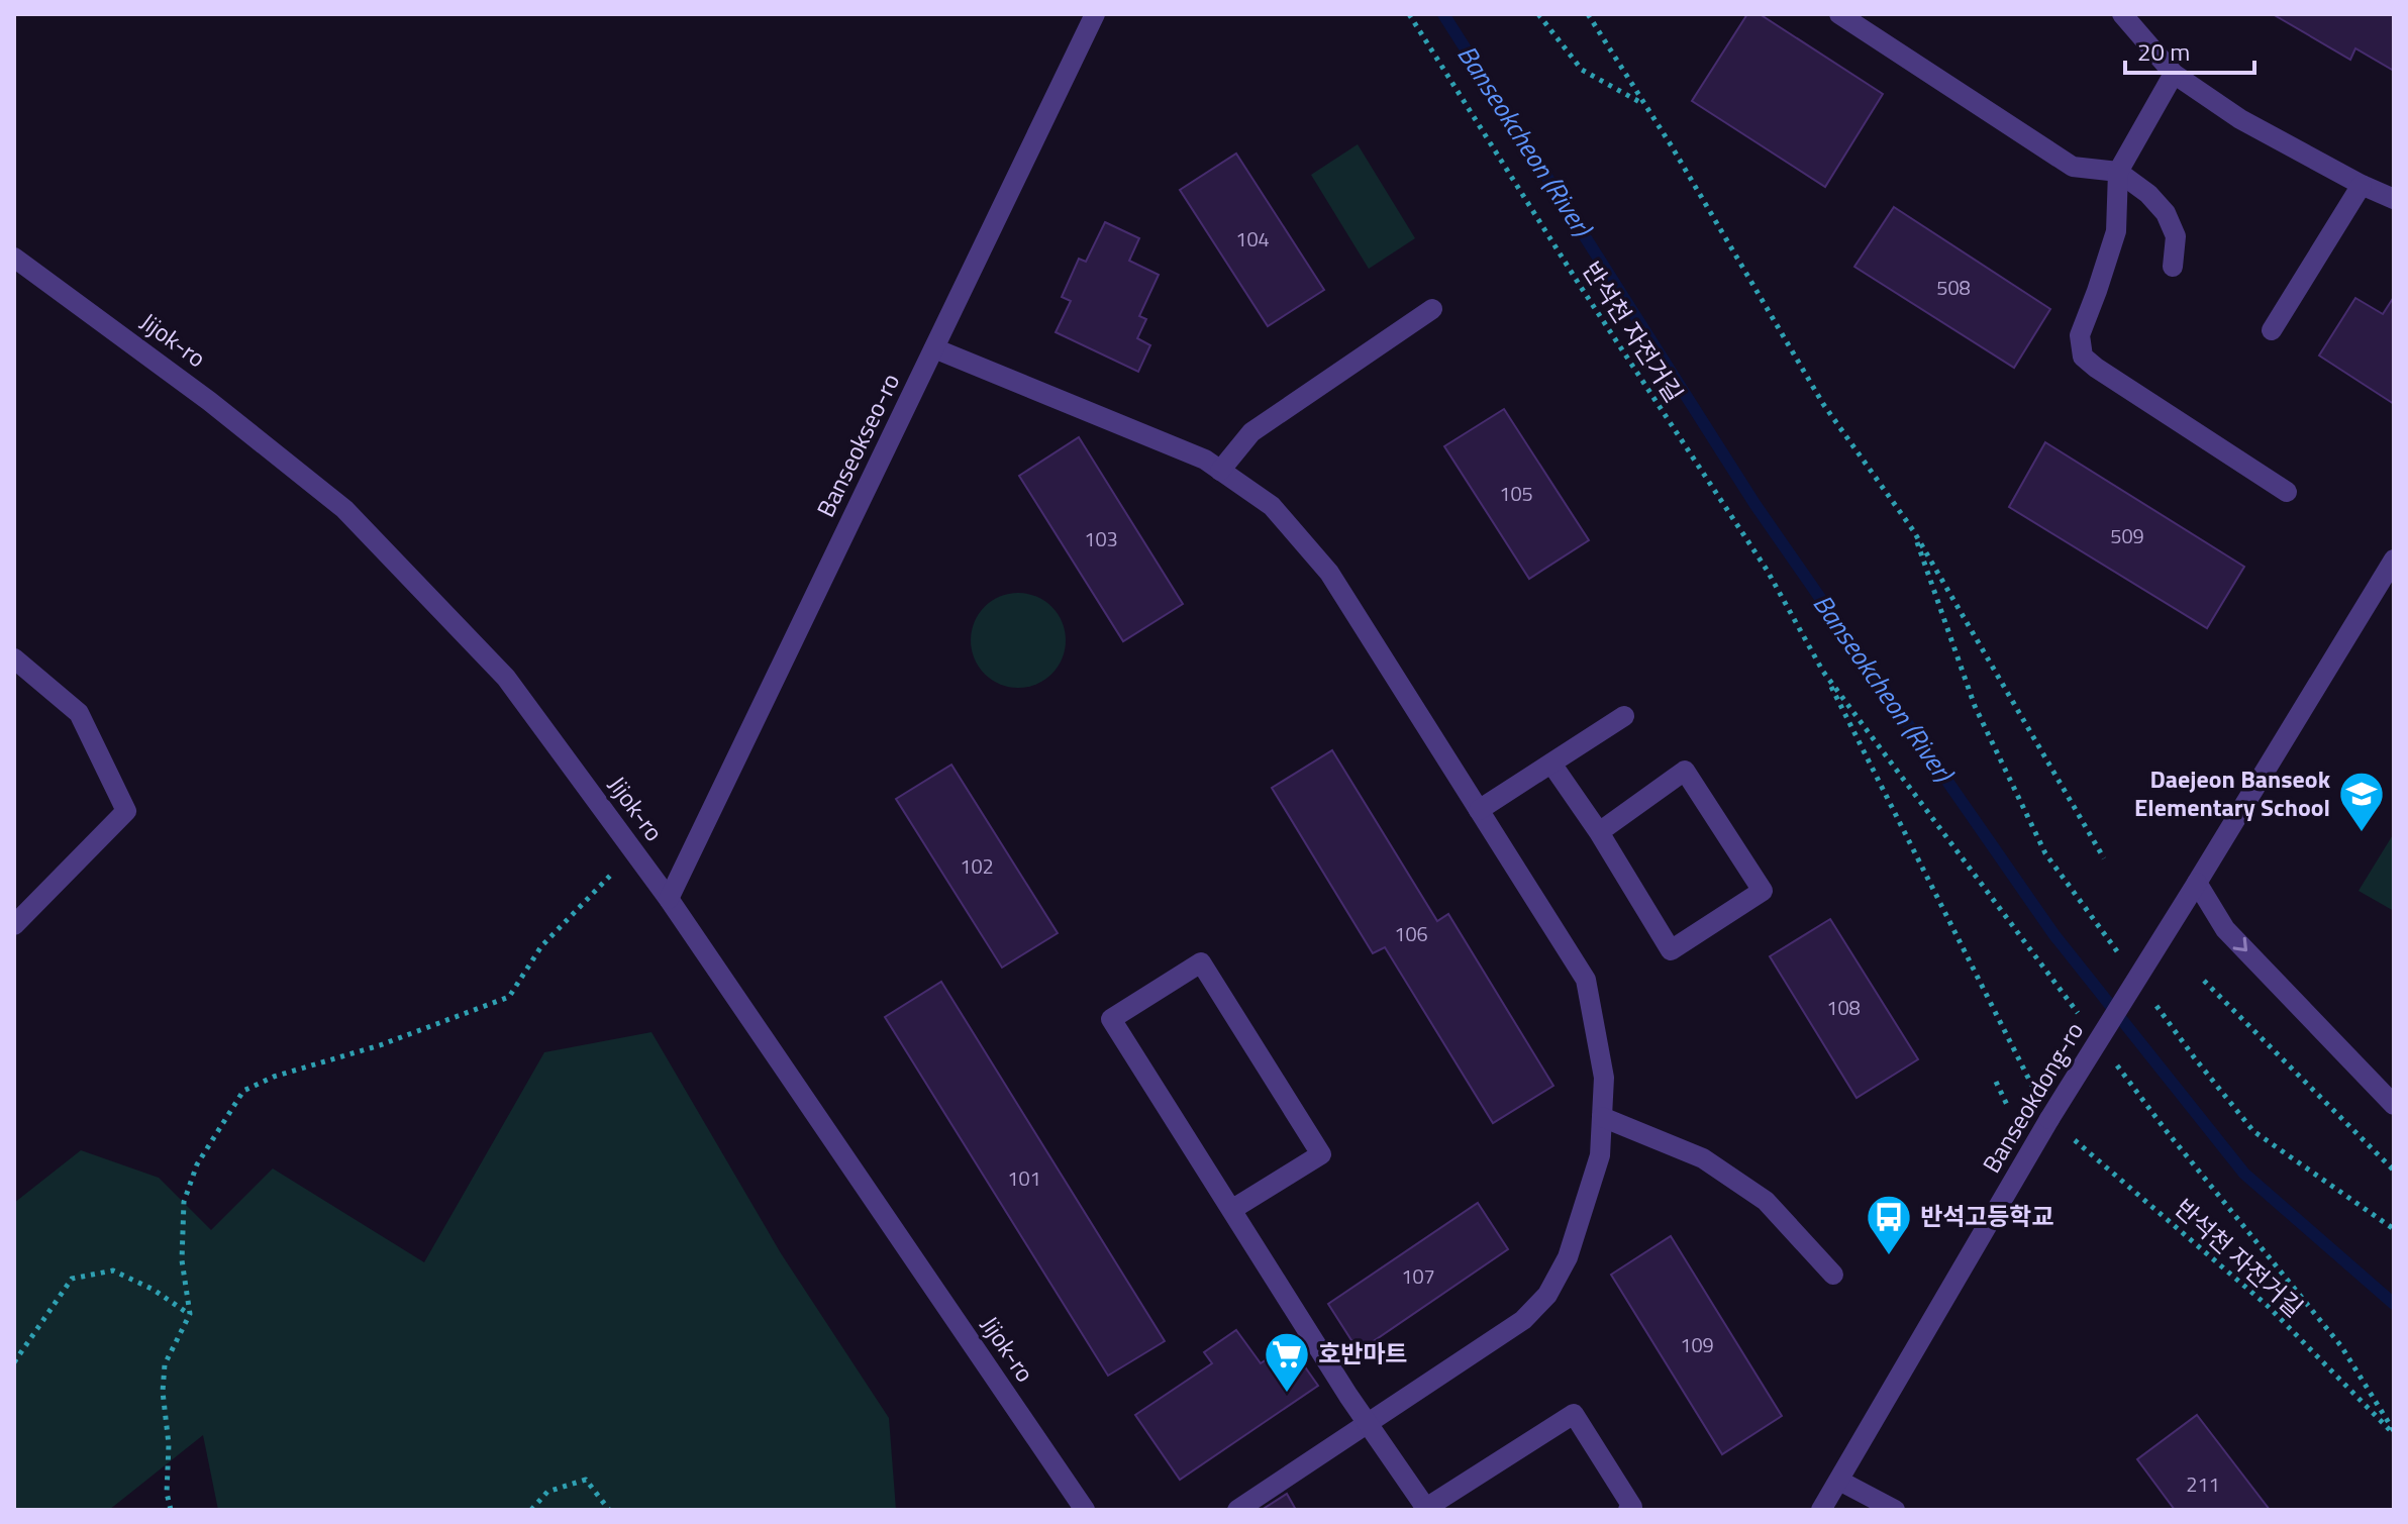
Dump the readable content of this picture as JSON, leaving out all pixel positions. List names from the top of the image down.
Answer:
{
  "streets": {
    "street": ["Jijok-ro", "Banseokseo-ro", "Banseokdong-ro"],
    "path": ["반석천 자전거길"]
  },
  "crossings": [
    ["반석천 자전거길", "Banseokdong-ro"],
    ["Jijok-ro", "Banseokseo-ro"]
  ],
  "water": ["Banseokcheon (River)"],
  "places": {
    "school or university": ["Daejeon Banseok Elementary School"],
    "bus stop": ["반석고등학교"],
    "supermarket": ["호반마트"]
  },
  "house_numbers": [
    "104",
    "508",
    "105",
    "509",
    "103",
    "102",
    "106",
    "108",
    "101",
    "107",
    "109",
    "211"
  ],
  "scale_bar": "20 m"
}
